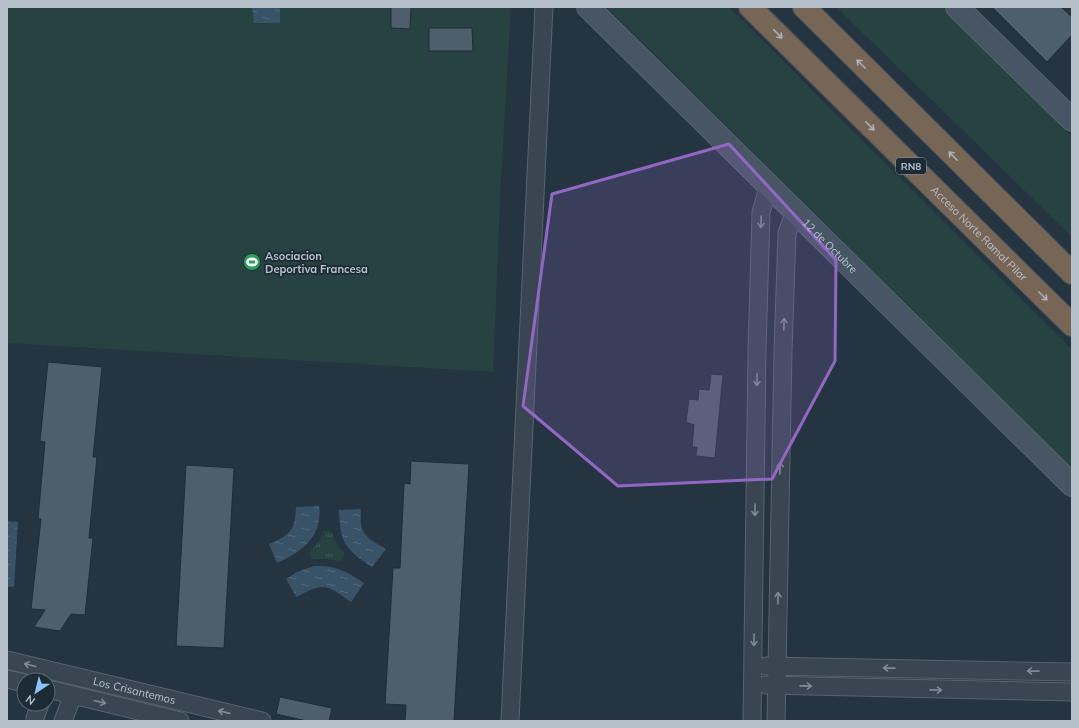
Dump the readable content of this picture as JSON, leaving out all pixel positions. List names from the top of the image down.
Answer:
{
  "streets": {
    "highway": ["RN8", "Acceso Norte Ramal Pilar"],
    "street": ["12 de Octubre", "Los Crisantemos"]
  },
  "places": {
    "sports": ["Asociacion Deportiva Francesa"]
  },
  "north": "bottom left"
}
